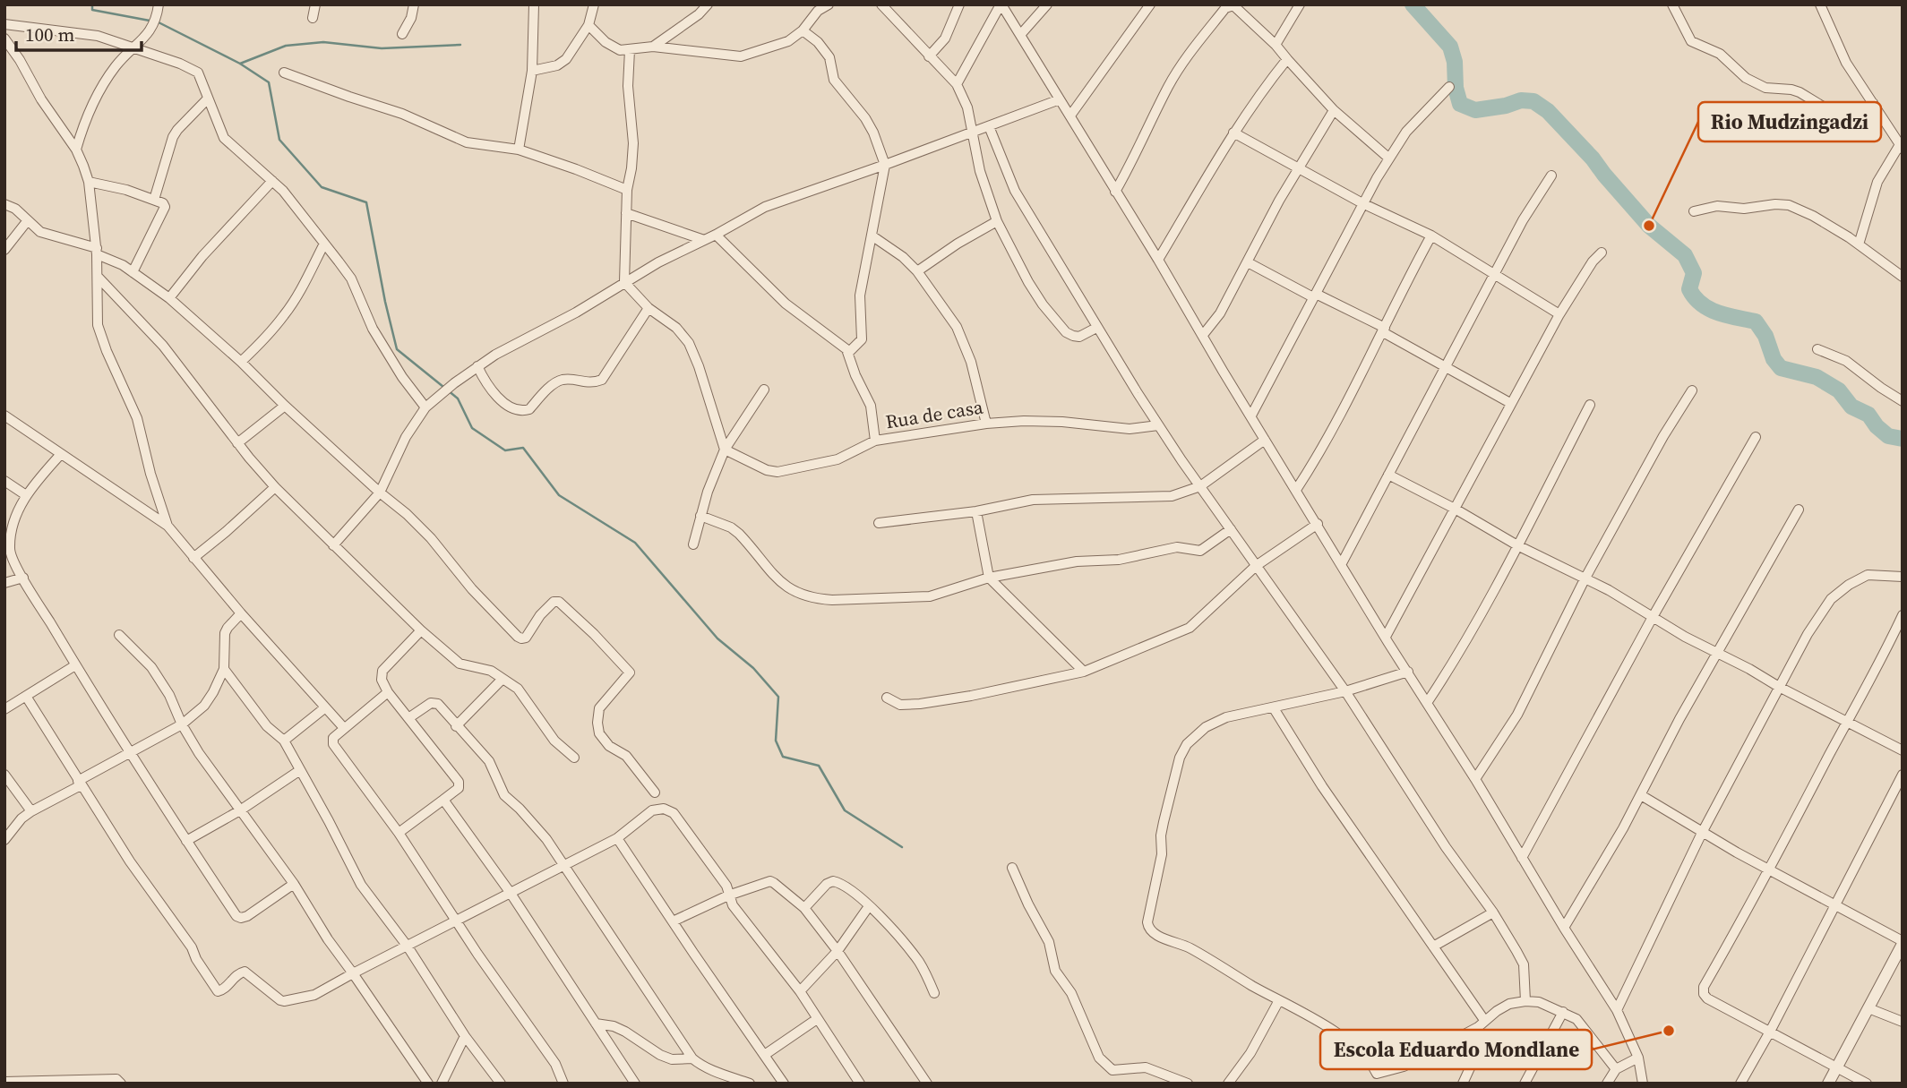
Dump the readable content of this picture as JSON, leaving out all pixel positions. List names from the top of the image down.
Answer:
{
  "streets": {
    "street": ["Rua de casa"]
  },
  "places": ["Rio Mudzingadzi", "Escola Eduardo Mondlane"],
  "scale_bar": "100 m"
}
